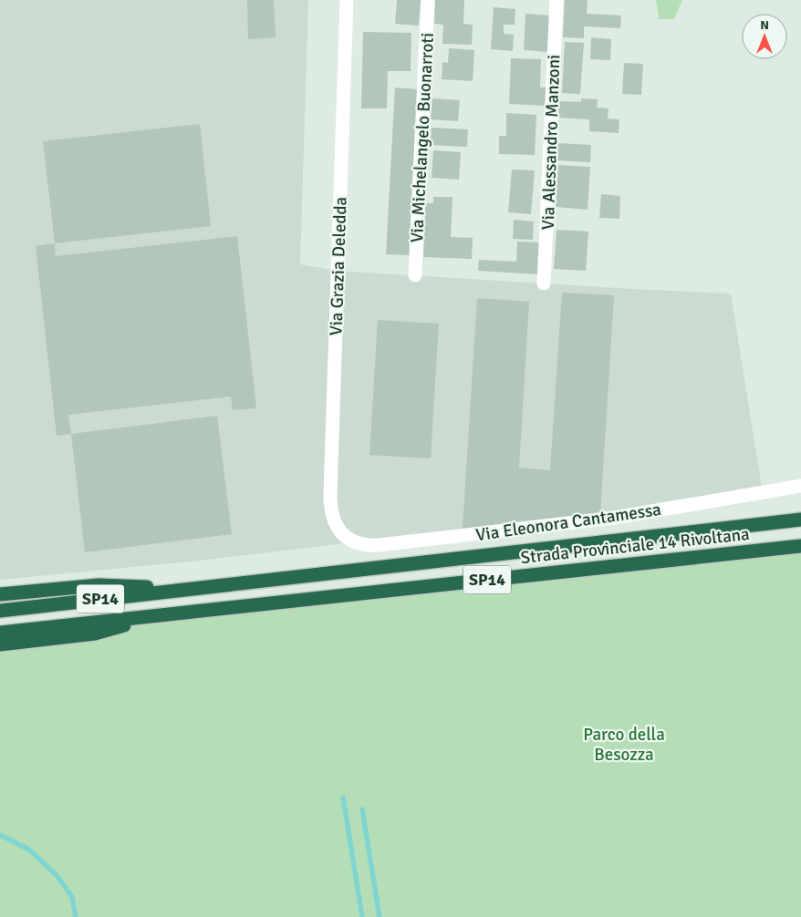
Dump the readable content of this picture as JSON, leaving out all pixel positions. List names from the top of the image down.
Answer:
{
  "streets": {
    "highway": ["Strada Provinciale 14 Rivoltana", "SP14"],
    "street": [
      "Via Michelangelo Buonarroti",
      "Via Alessandro Manzoni",
      "Via Grazia Deledda",
      "Via Eleonora Cantamessa"
    ]
  },
  "crossings": [
    ["Via Grazia Deledda", "Via Eleonora Cantamessa"],
    ["Strada Provinciale 14 Rivoltana", "SP14"]
  ],
  "parks": ["Parco della Besozza"],
  "north": "top"
}
